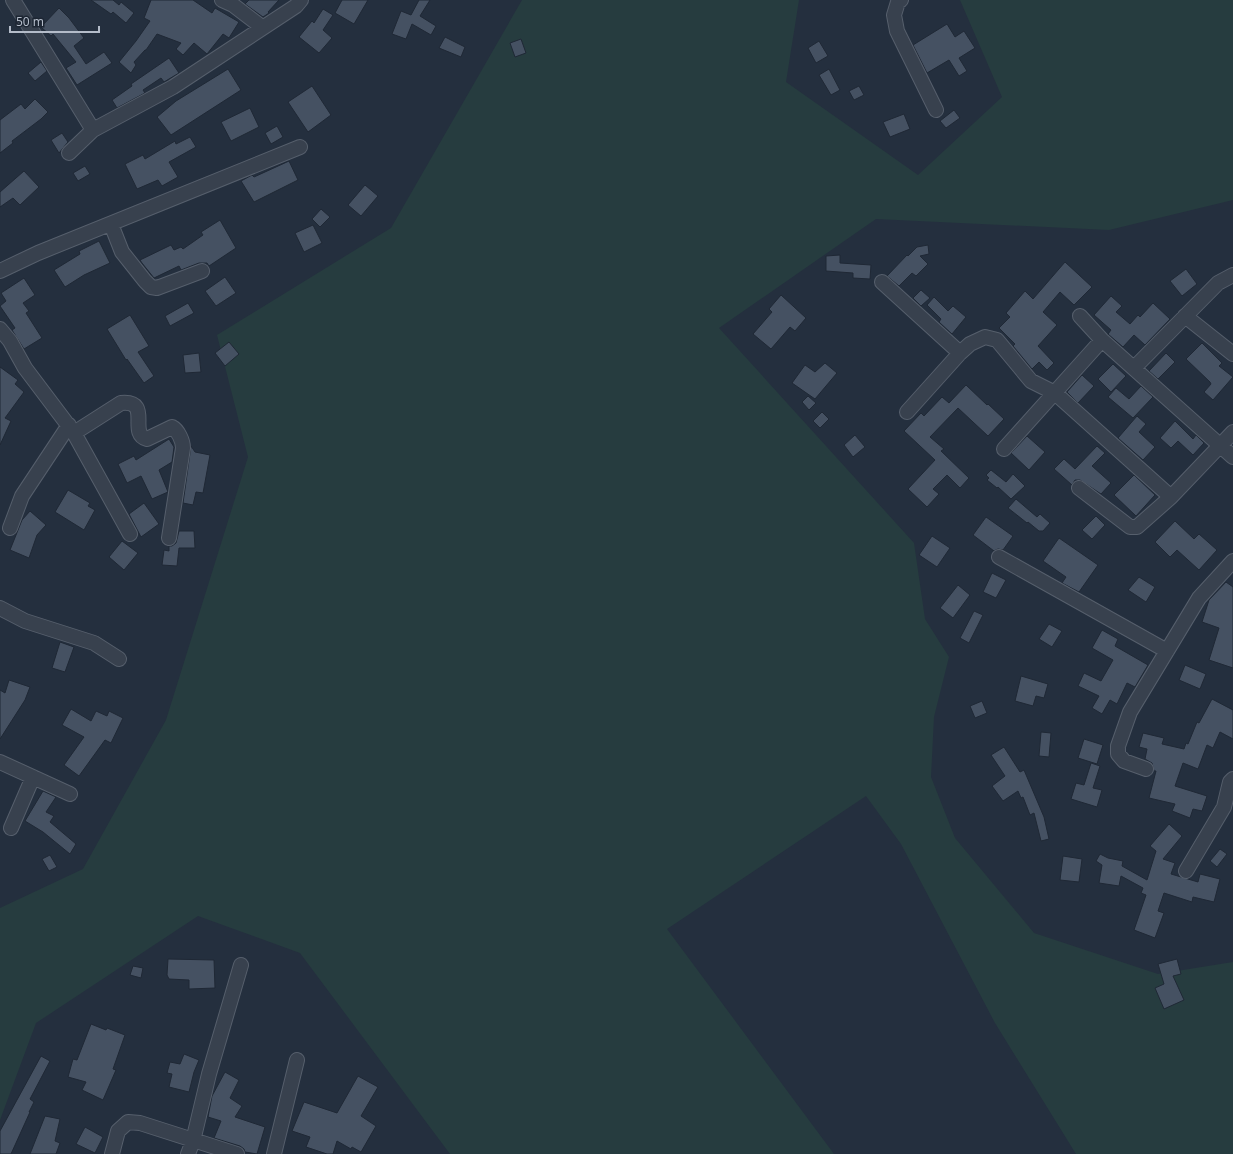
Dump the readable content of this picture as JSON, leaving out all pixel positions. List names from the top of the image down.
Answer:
{
  "scale_bar": "50 m"
}
